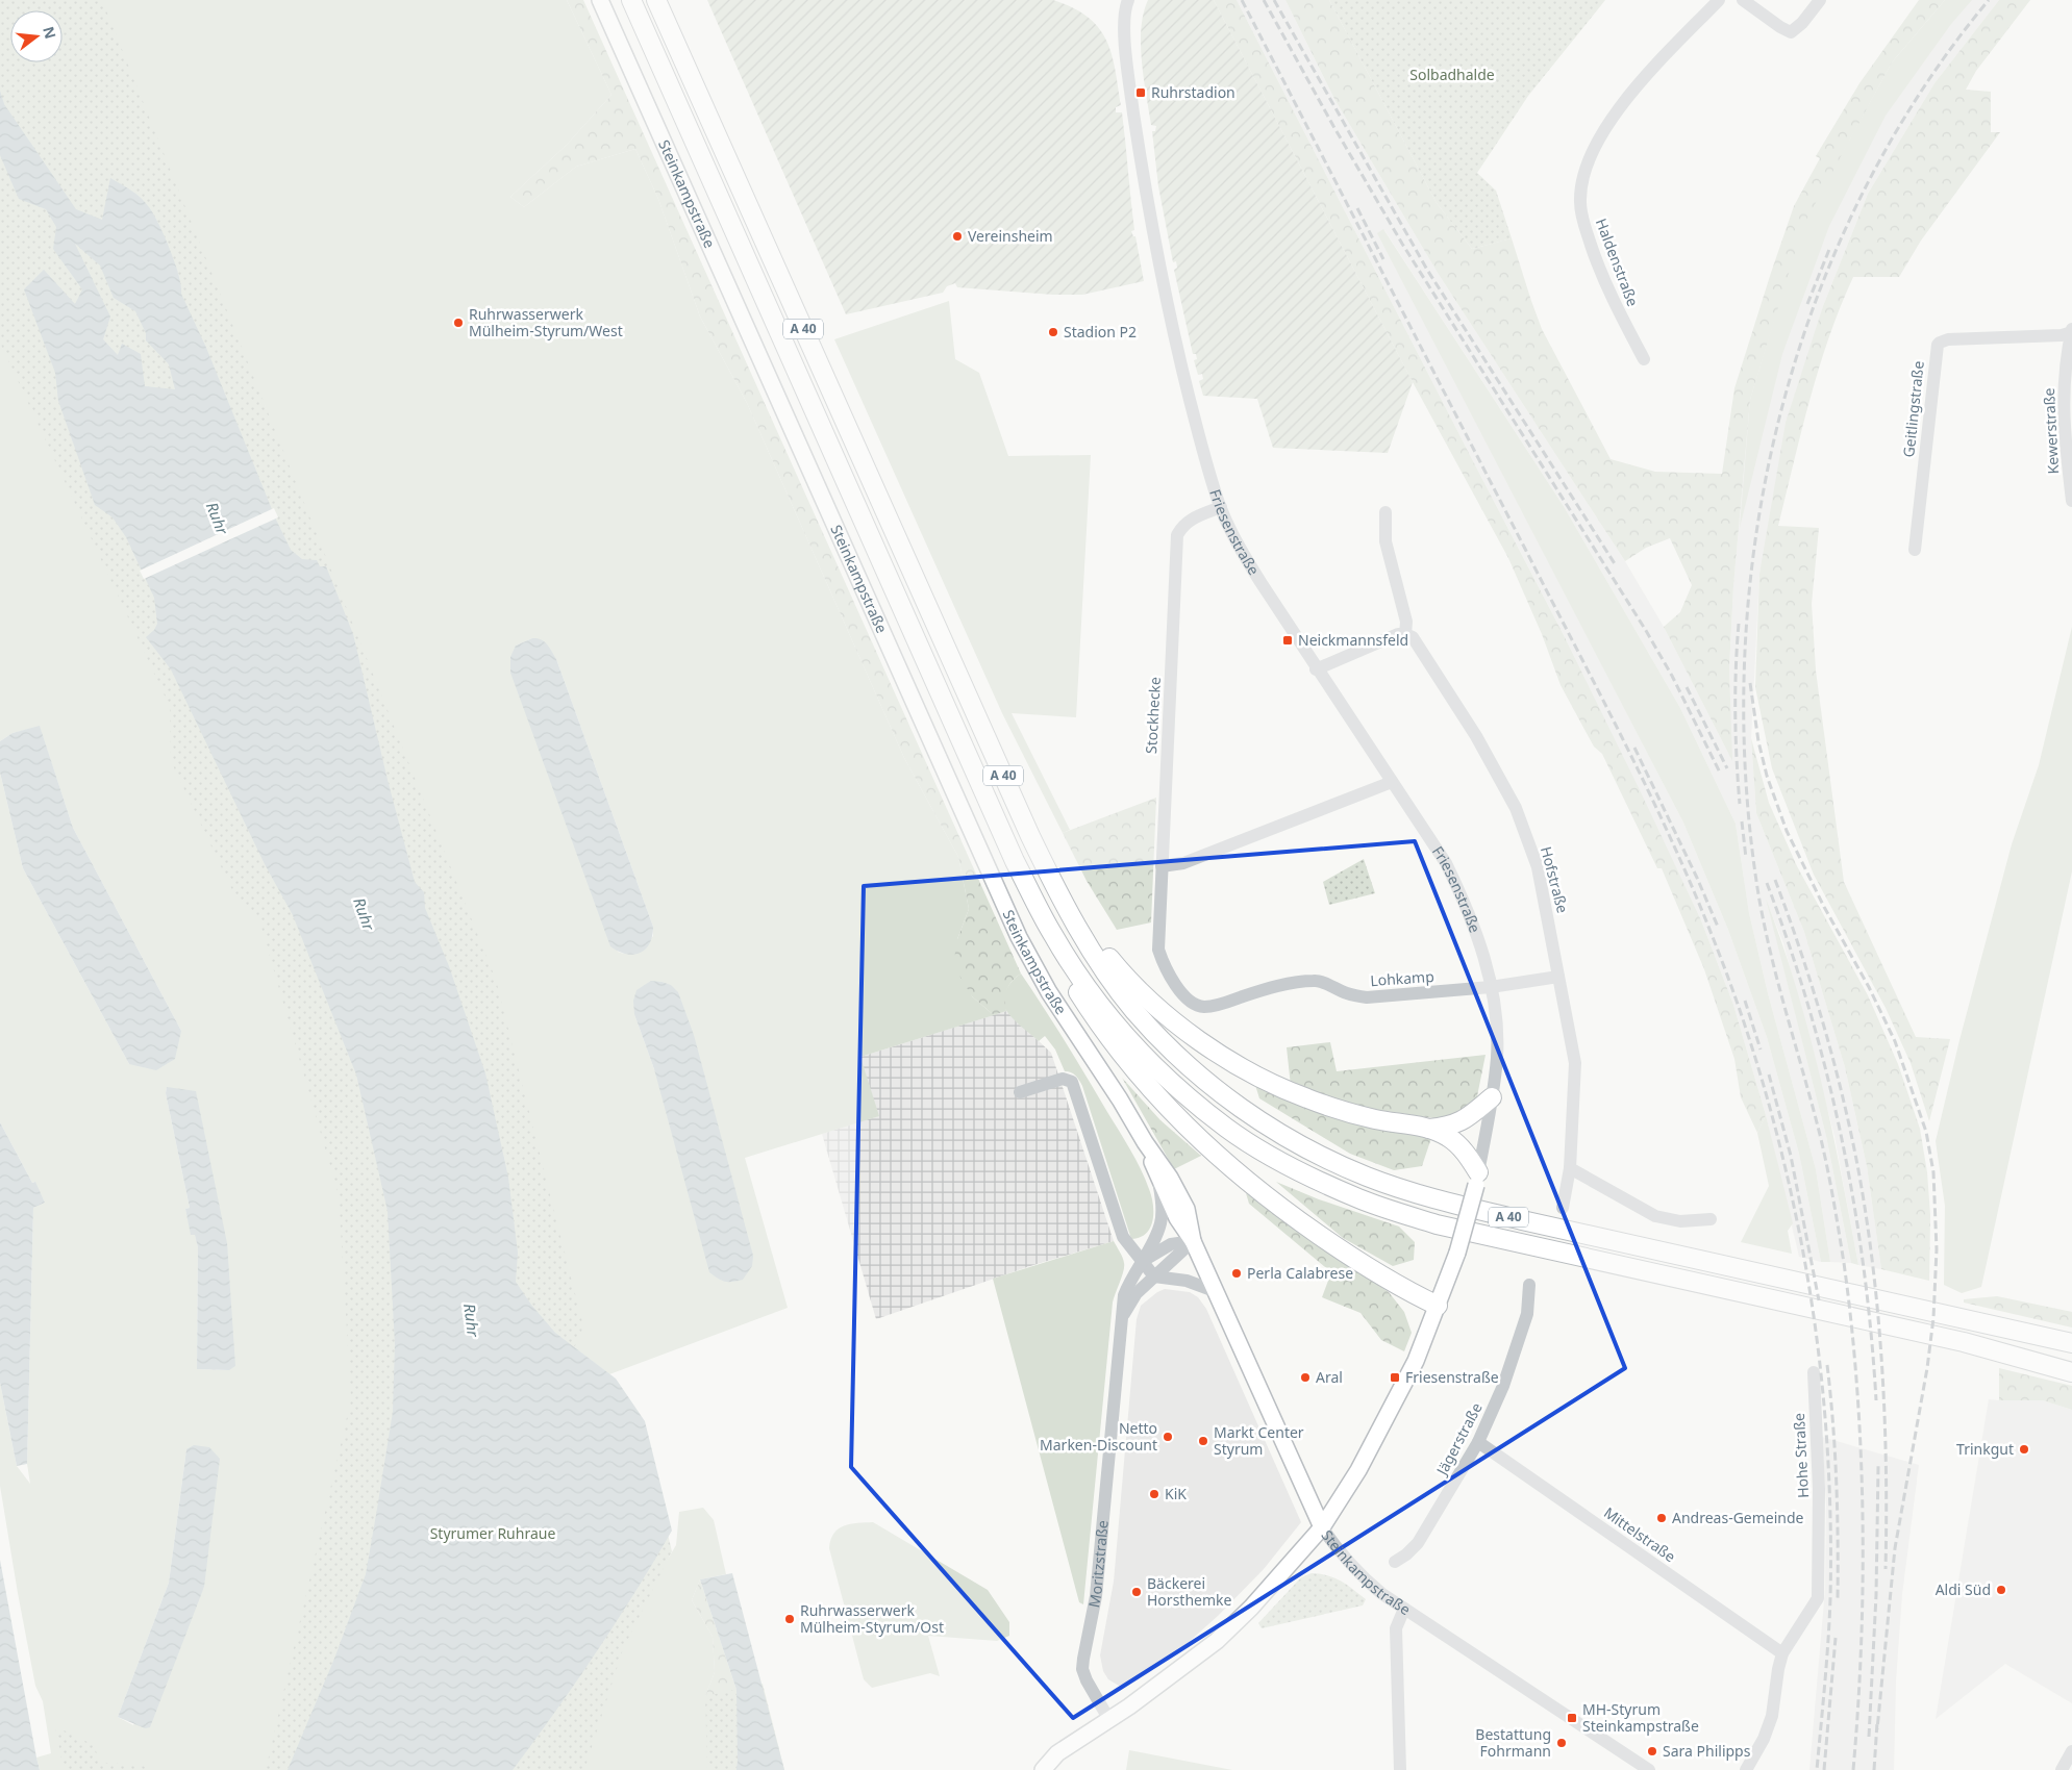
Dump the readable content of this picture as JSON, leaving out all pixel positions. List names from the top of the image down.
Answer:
{
  "streets": {
    "highway": ["A 40"],
    "main road": ["Steinkampstraße", "Friesenstraße"],
    "street": [
      "Haldenstraße",
      "Geitlingstraße",
      "Kewerstraße",
      "Stockhecke",
      "Hofstraße",
      "Lohkamp",
      "Jägerstraße",
      "Hohe Straße",
      "Mittelstraße",
      "Moritzstraße"
    ]
  },
  "crossings": [
    ["Steinkampstraße", "Friesenstraße"],
    ["Steinkampstraße", "Moritzstraße"],
    ["Geitlingstraße", "Kewerstraße"],
    ["Friesenstraße", "Stockhecke"],
    ["Friesenstraße", "Lohkamp"],
    ["Friesenstraße", "Moritzstraße"],
    ["Stockhecke", "Lohkamp"],
    ["Hofstraße", "Lohkamp"],
    ["Jägerstraße", "Mittelstraße"],
    ["Hohe Straße", "Mittelstraße"]
  ],
  "water": ["Ruhr"],
  "parks": ["Solbadhalde", "Styrumer Ruhraue"],
  "places": {
    "transit": [
      "Ruhrstadion",
      "Neickmannsfeld",
      "Friesenstraße",
      "MH-Styrum Steinkampstraße"
    ],
    "other": [
      "Vereinsheim",
      "Ruhrwasserwerk Mülheim-Styrum/West",
      "Stadion P2",
      "Perla Calabrese",
      "Aral",
      "Netto Marken-Discount",
      "Markt Center Styrum",
      "Trinkgut",
      "KiK",
      "Andreas-Gemeinde",
      "Aldi Süd",
      "Bäckerei Horsthemke",
      "Ruhrwasserwerk Mülheim-Styrum/Ost",
      "Bestattung Fohrmann",
      "Sara Philipps"
    ]
  },
  "north": "right"
}
